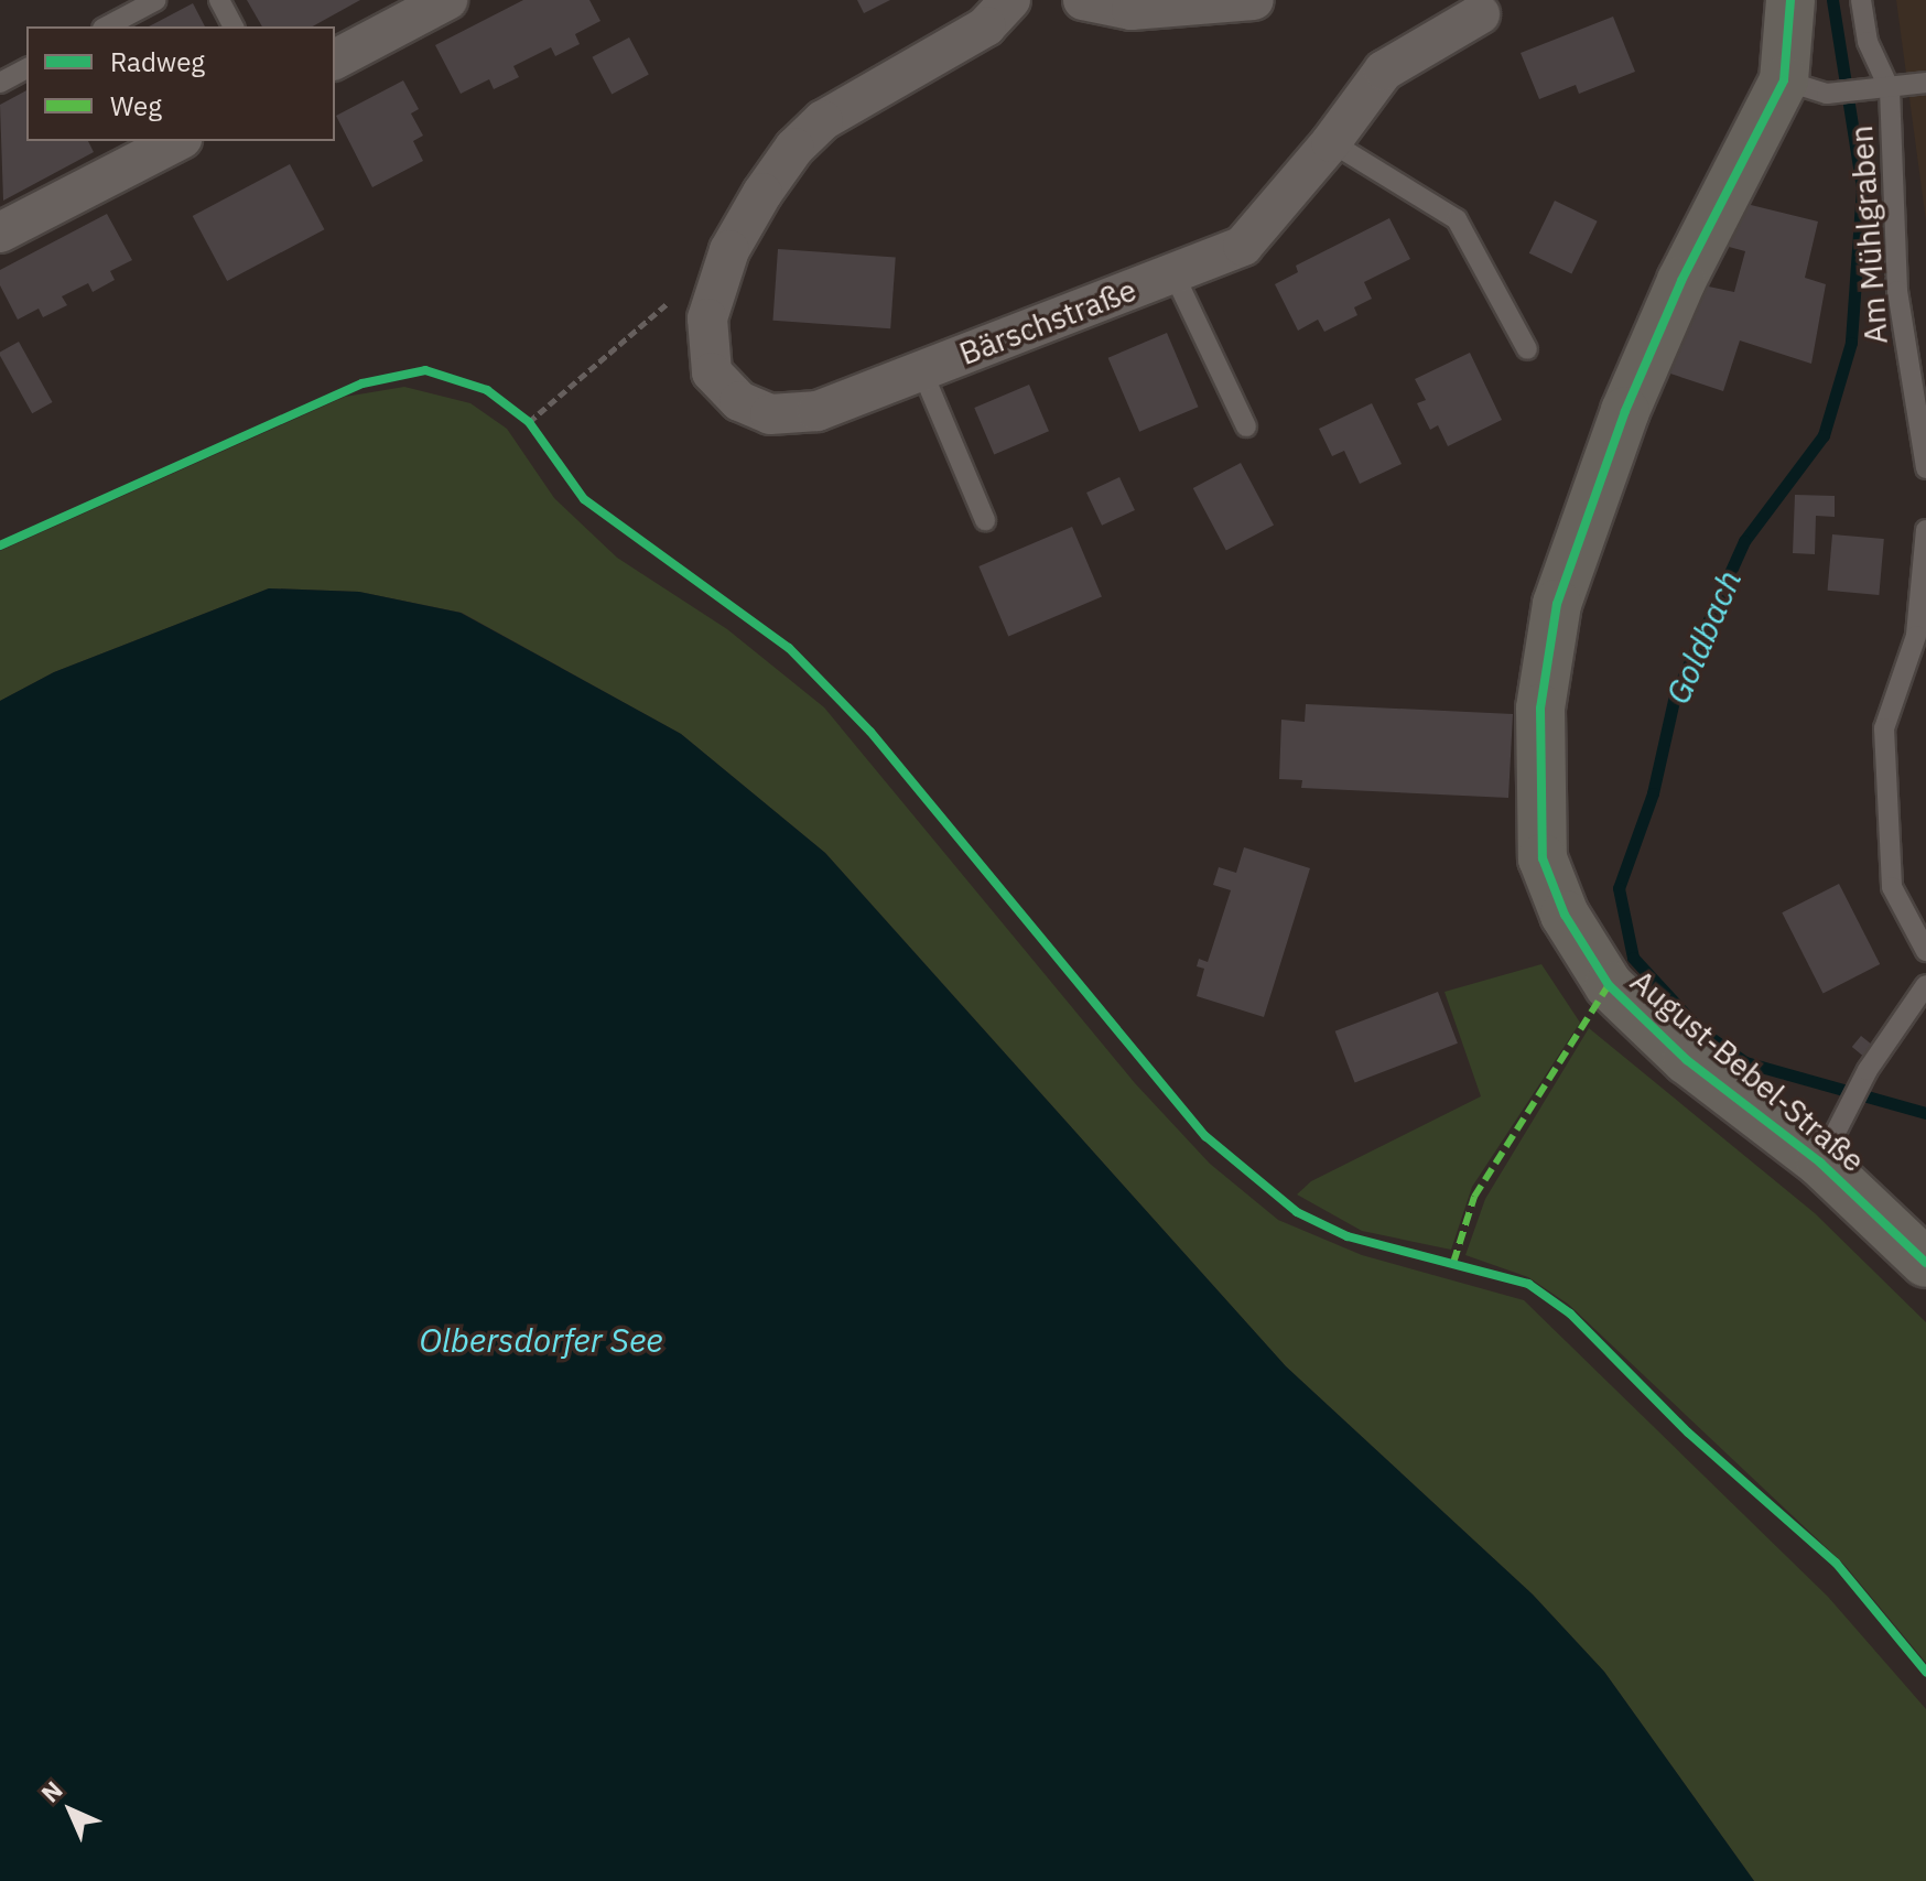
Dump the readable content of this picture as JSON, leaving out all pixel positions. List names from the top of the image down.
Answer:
{
  "streets": {
    "street": ["Bärschstraße", "August-Bebel-Straße"],
    "lane": ["Am Mühlgraben"]
  },
  "water": ["Goldbach", "Olbersdorfer See"],
  "legend": ["Radweg", "Weg"],
  "north": "top left"
}
